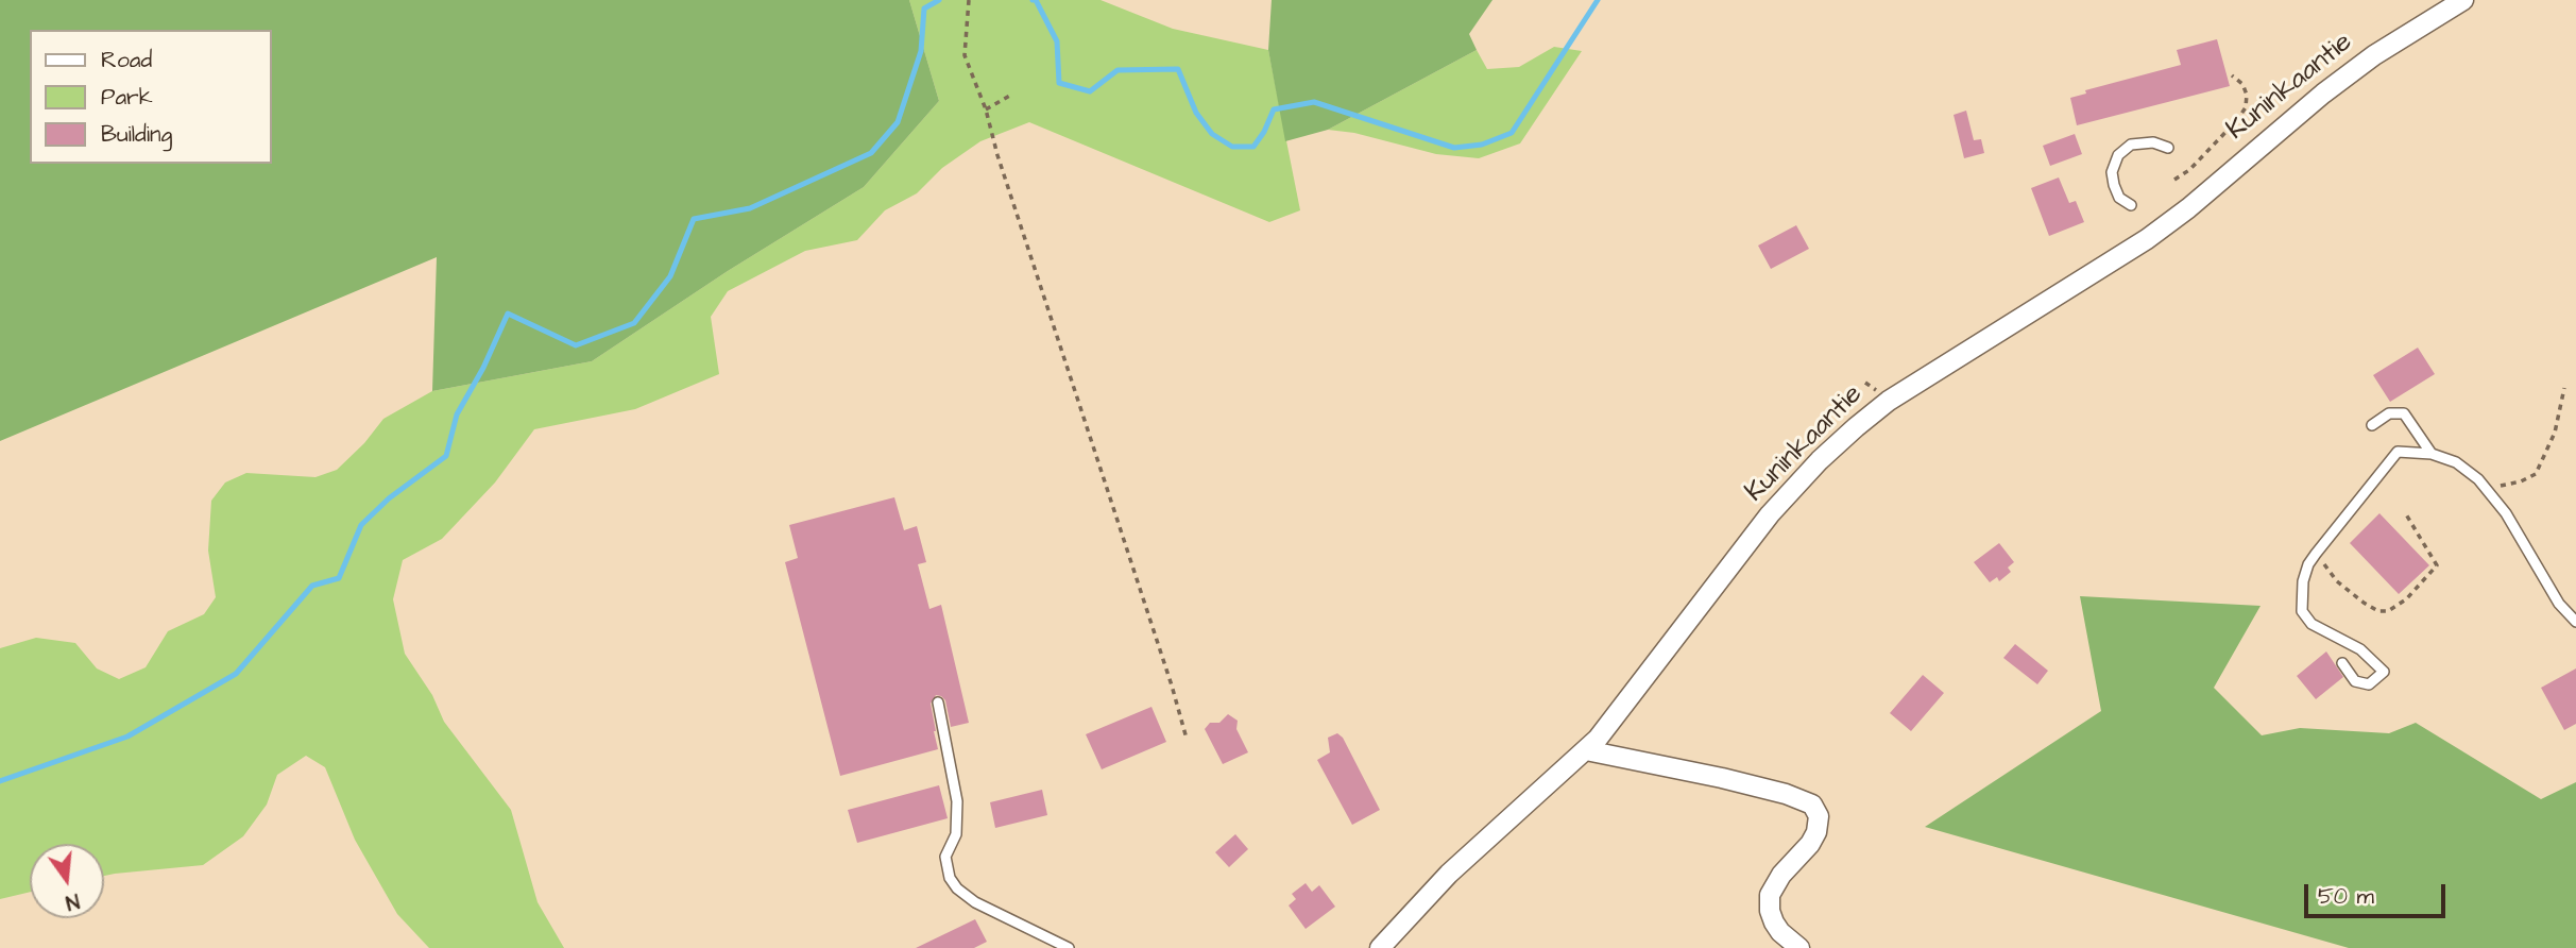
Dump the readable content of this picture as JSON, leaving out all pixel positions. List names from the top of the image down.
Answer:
{
  "streets": {
    "street": ["Kuninkaantie"]
  },
  "legend": ["Road", "Park", "Building"],
  "scale_bar": "50 m",
  "north": "bottom"
}
